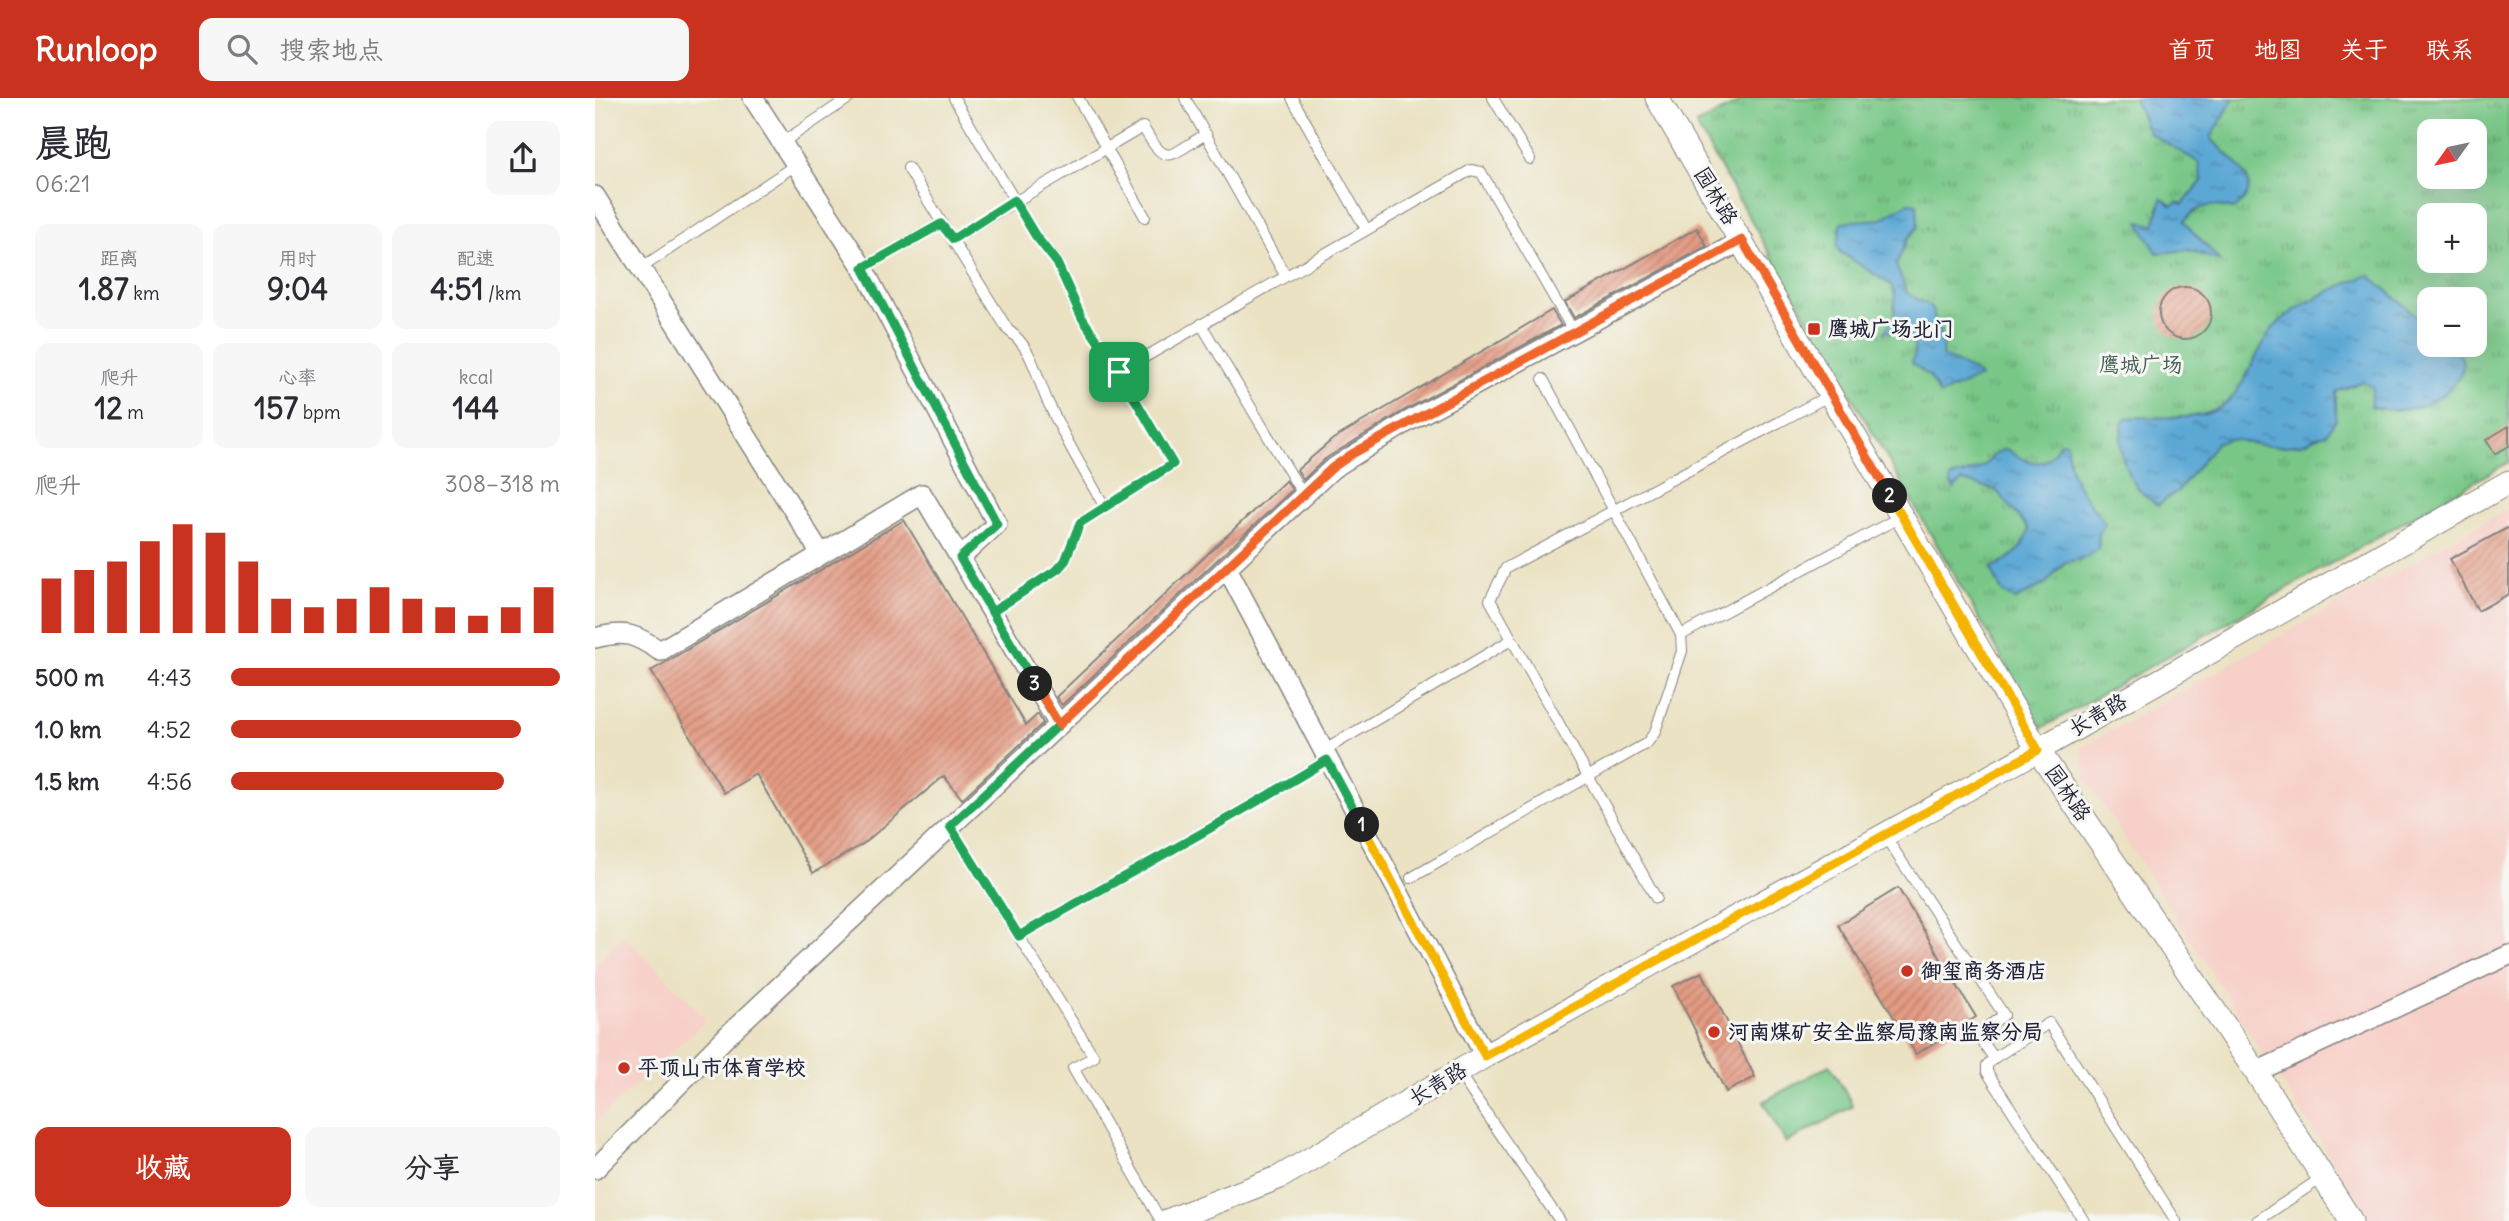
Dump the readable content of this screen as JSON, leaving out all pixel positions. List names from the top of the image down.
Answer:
{
  "streets": {
    "street": ["园林路", "长青路"]
  },
  "crossings": [
    ["园林路", "长青路"]
  ],
  "parks": ["鹰城广场"],
  "places": {
    "transit": ["鹰城广场北门"],
    "other": ["御玺商务酒店", "河南煤矿安全监察局豫南监察分局", "平顶山市体育学校"]
  },
  "north": "bottom left",
  "page": {
    "header": "Runloop",
    "search": "搜索地点",
    "nav": [
      "首页",
      "地图",
      "关于",
      "联系"
    ],
    "heading": ["晨跑", "06:21"],
    "map_buttons": ["+", "−"],
    "stats": [
      ["距离", "1.87 km"],
      ["用时", "9:04"],
      ["配速", "4:51 /km"],
      ["爬升", "12 m"],
      ["心率", "157 bpm"],
      ["kcal", "144"]
    ],
    "chart": ["爬升", "308–318 m"],
    "pins": ["2", "3", "1"],
    "list": [
      {
        "name": "500 m",
        "note": "4:43"
      },
      {
        "name": "1.0 km",
        "note": "4:52"
      },
      {
        "name": "1.5 km",
        "note": "4:56"
      }
    ],
    "buttons": ["收藏", "分享"]
  }
}
